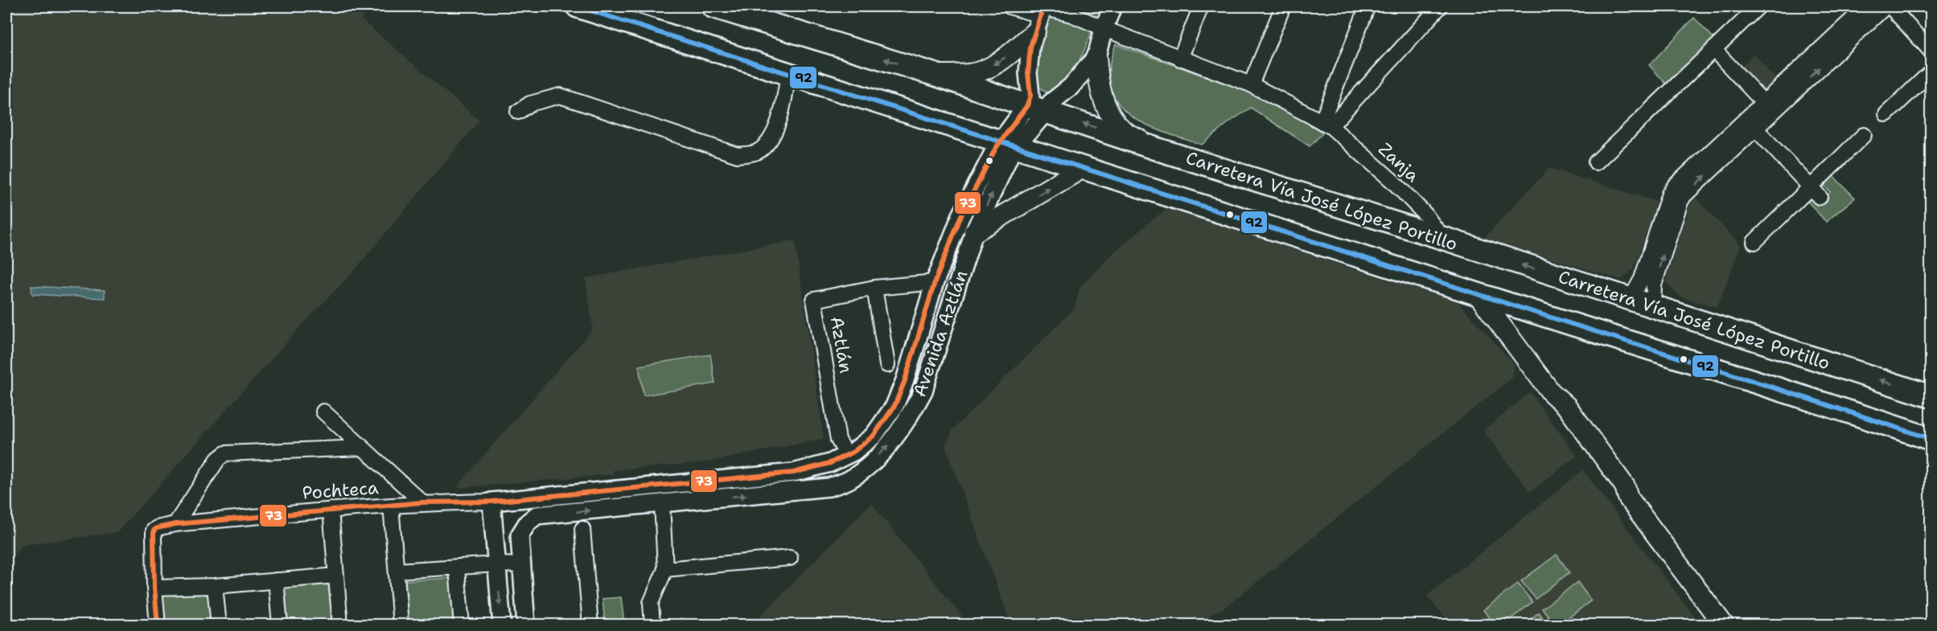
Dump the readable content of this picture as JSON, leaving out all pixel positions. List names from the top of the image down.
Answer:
{
  "streets": {
    "main road": ["Carretera Vía José López Portillo"],
    "street": [
      "Zanja",
      "Avenida Aztlán",
      "Aztlán",
      "Pochteca"
    ]
  },
  "crossings": [
    ["Zanja", "Carretera Vía José López Portillo"],
    ["Carretera Vía José López Portillo", "Avenida Aztlán"],
    ["Avenida Aztlán", "Aztlán"],
    ["Avenida Aztlán", "Pochteca"]
  ],
  "lines": ["transit line 92", "transit line 73"]
}
